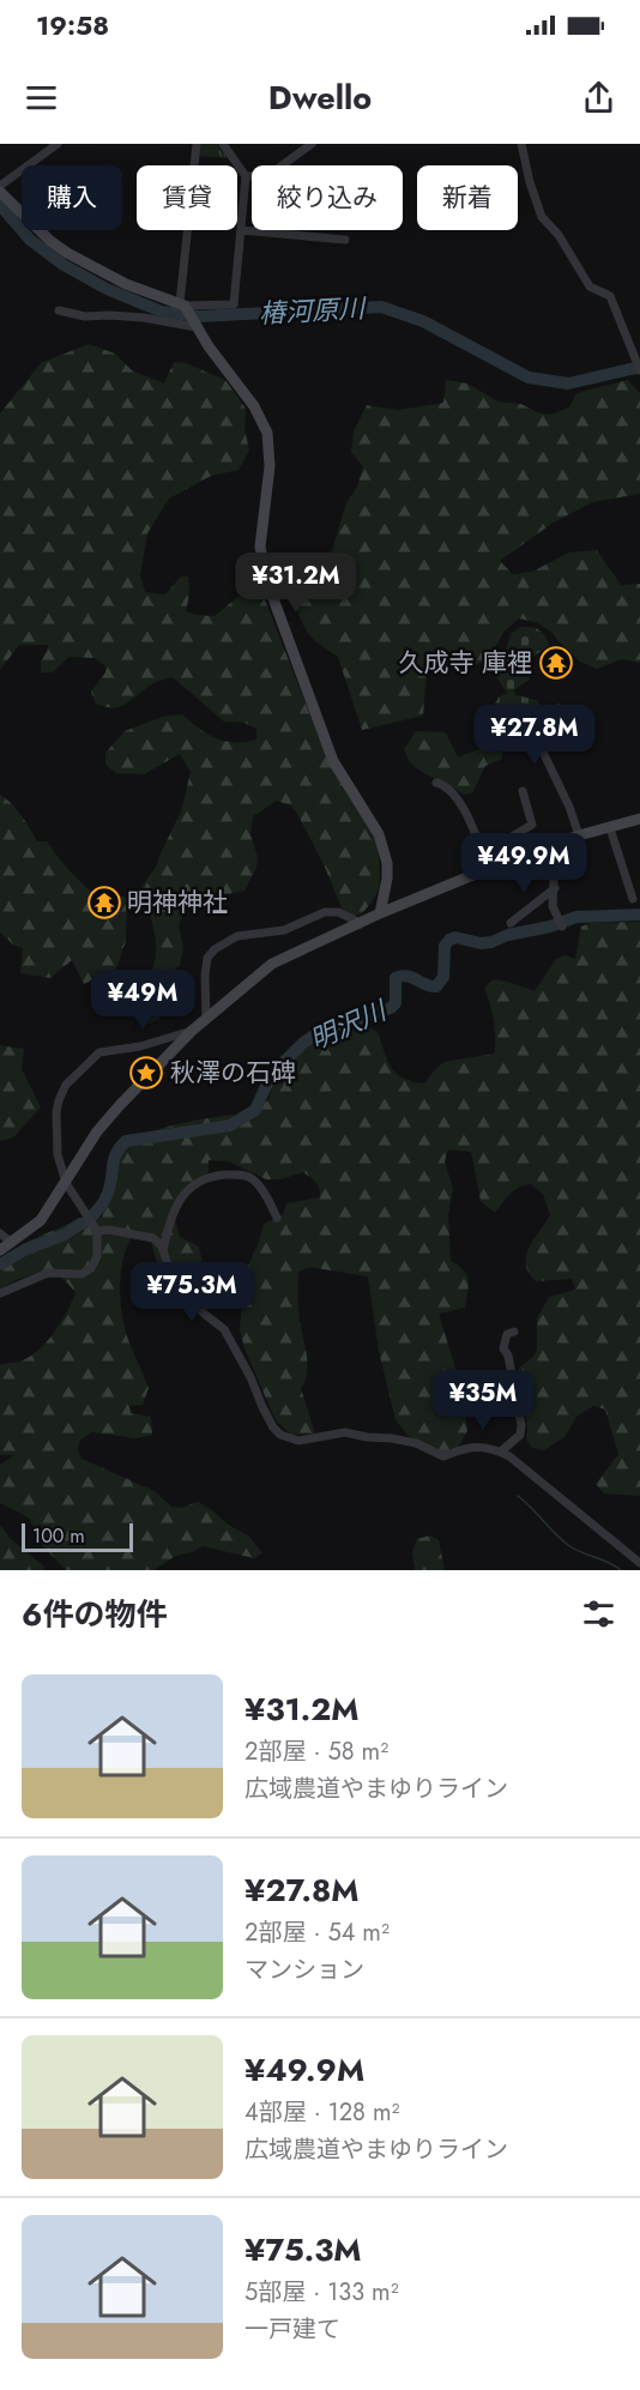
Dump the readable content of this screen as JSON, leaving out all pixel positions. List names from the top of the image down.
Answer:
{
  "water": ["椿河原川", "明沢川"],
  "places": {
    "temple": ["久成寺 庫裡", "明神神社"],
    "place": ["秋澤の石碑"]
  },
  "scale_bar": "100 m",
  "page": {
    "status": "19:58",
    "header": "Dwello",
    "chip": [
      "購入",
      "賃貸",
      "絞り込み",
      "新着"
    ],
    "price": [
      "¥31.2M",
      "¥27.8M",
      "¥49.9M",
      "¥49M",
      "¥75.3M",
      "¥35M"
    ],
    "scale": "100 m",
    "heading": "6件の物件",
    "list": [
      {
        "name": "¥31.2M",
        "note": "2部屋 · 58 m² · 広域農道やまゆりライン"
      },
      {
        "name": "¥27.8M",
        "note": "2部屋 · 54 m² · マンション"
      },
      {
        "name": "¥49.9M",
        "note": "4部屋 · 128 m² · 広域農道やまゆりライン"
      },
      {
        "name": "¥75.3M",
        "note": "5部屋 · 133 m² · 一戸建て"
      }
    ]
  }
}
